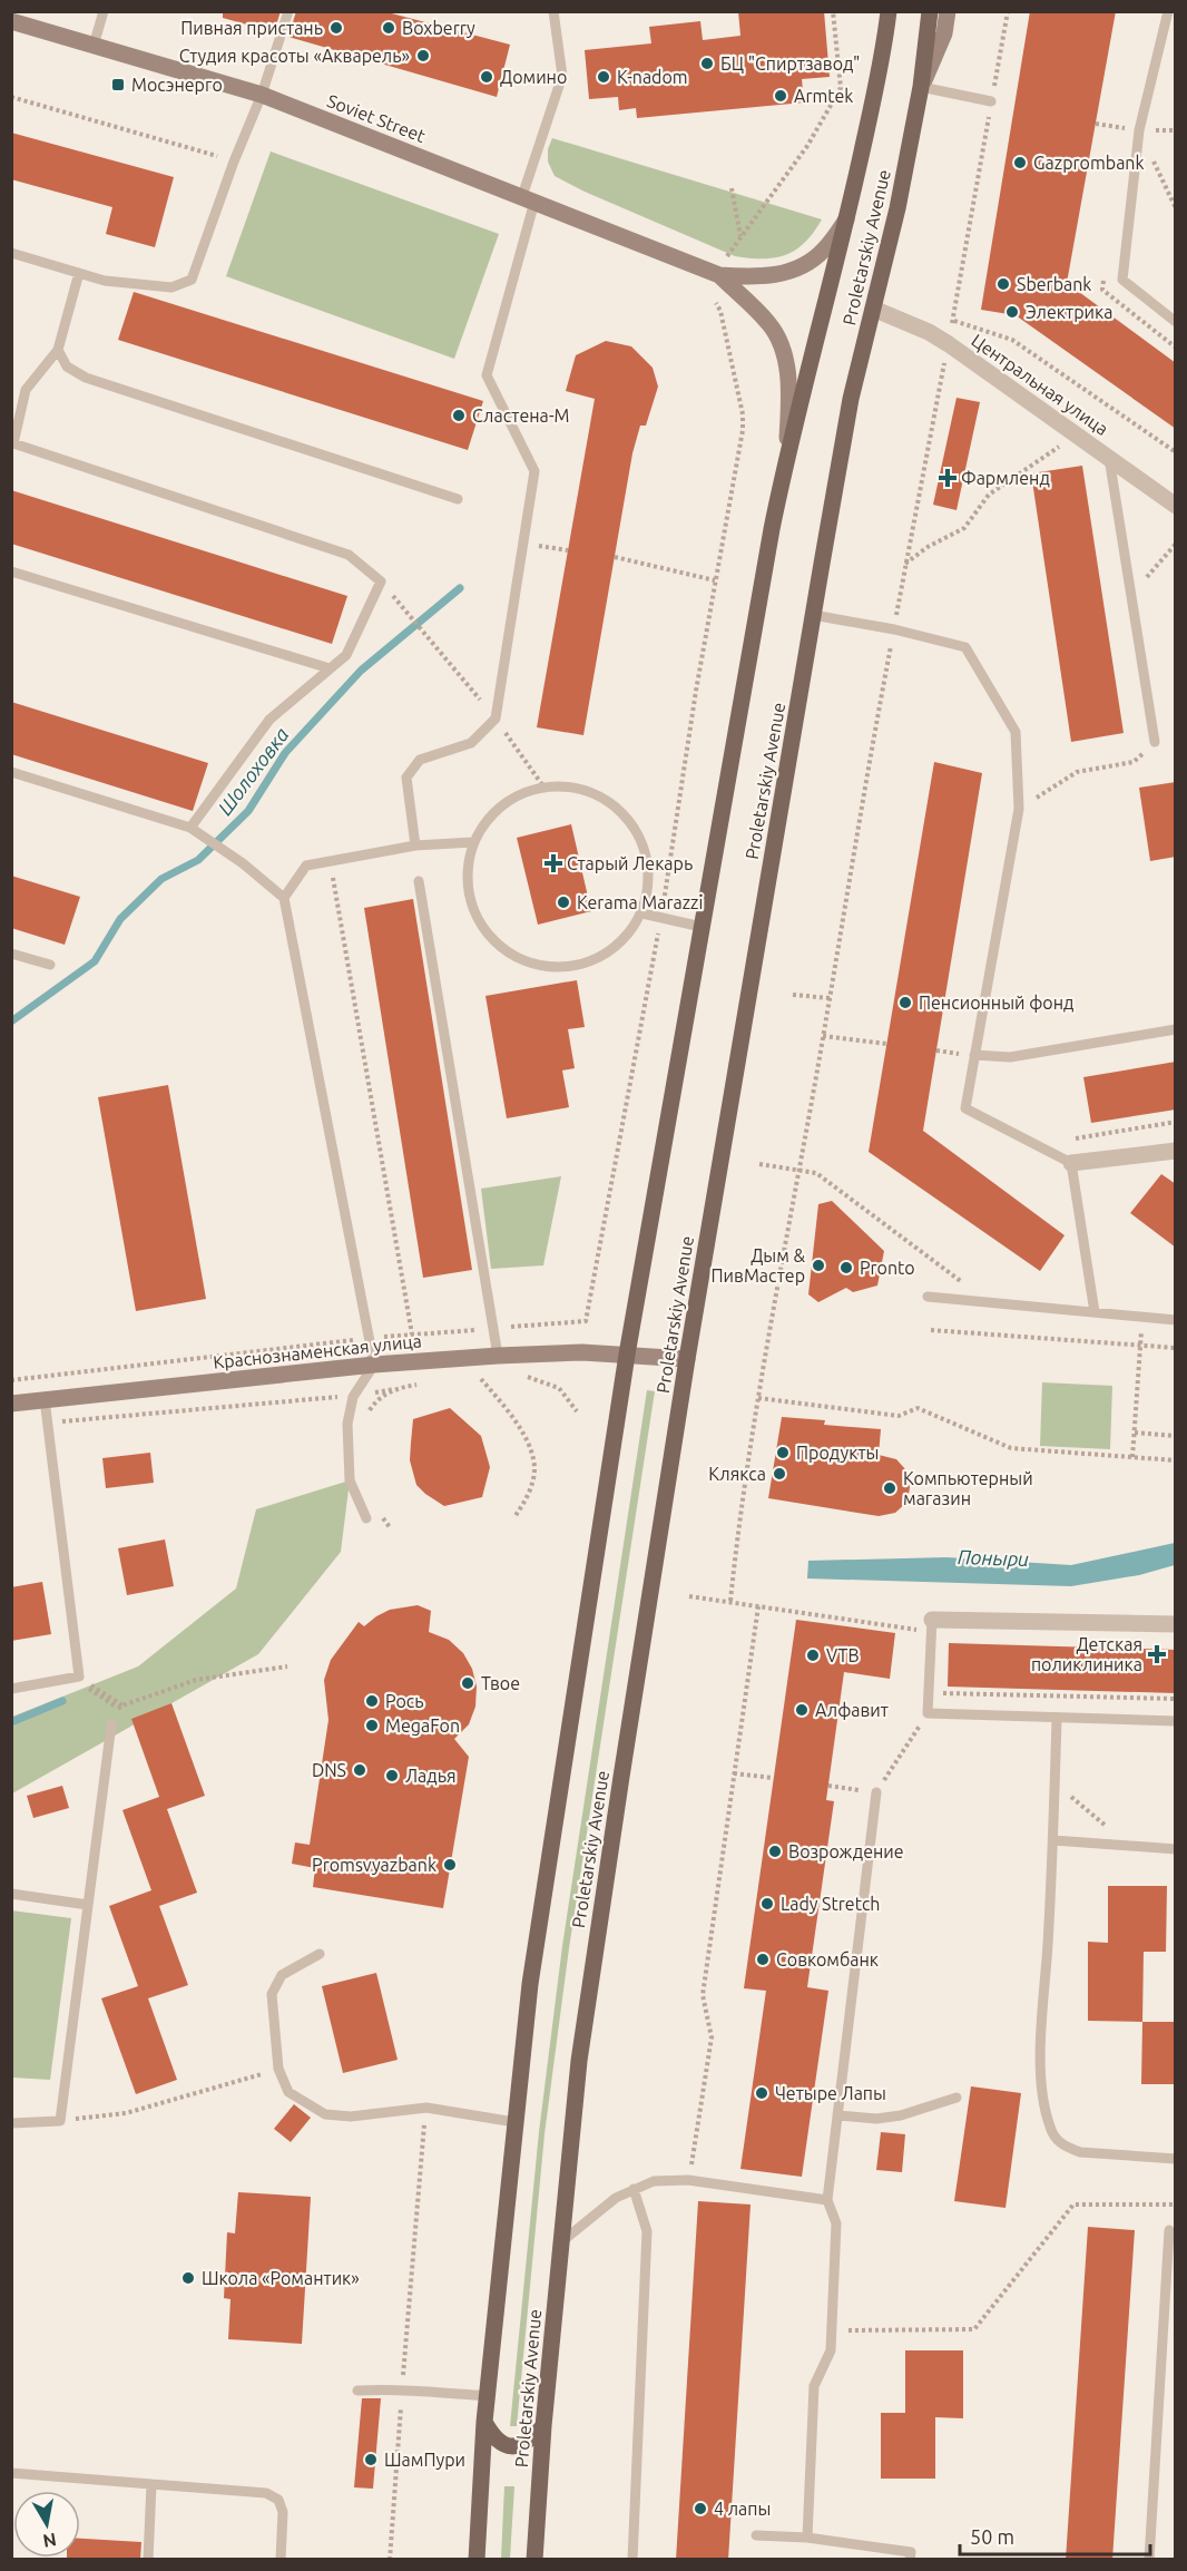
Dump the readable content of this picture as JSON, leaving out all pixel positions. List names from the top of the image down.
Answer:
{
  "streets": {
    "main road": ["Soviet Street", "Proletarskiy Avenue", "Краснознаменская улица"],
    "street": ["Центральная улица"]
  },
  "crossings": [
    ["Proletarskiy Avenue", "Центральная улица"],
    ["Proletarskiy Avenue", "Краснознаменская улица"]
  ],
  "water": ["Шолоховка", "Поныри"],
  "places": {
    "other": [
      "Пивная пристань",
      "Boxberry",
      "Студия красоты «Акварель»",
      "БЦ \"Спиртзавод\"",
      "Домино",
      "K-nadom",
      "Armtek",
      "Gazprombank",
      "Sberbank",
      "Электрика",
      "Сластена-М",
      "Kerama Marazzi",
      "Пенсионный фонд",
      "Дым & ПивМастер",
      "Pronto",
      "Продукты",
      "Клякса",
      "Компьютерный магазин",
      "VTB",
      "Твое",
      "Рось",
      "Алфавит",
      "MegaFon",
      "DNS",
      "Ладья",
      "Возрождение",
      "Promsvyazbank",
      "Lady Stretch",
      "Совкомбанк",
      "Четыре Лапы",
      "Школа «Романтик»",
      "ШамПури",
      "4 лапы"
    ],
    "transit": ["Мосэнерго"],
    "health": ["Фармленд", "Старый Лекарь", "Детская поликлиника"]
  },
  "scale_bar": "50 m",
  "north": "bottom"
}
